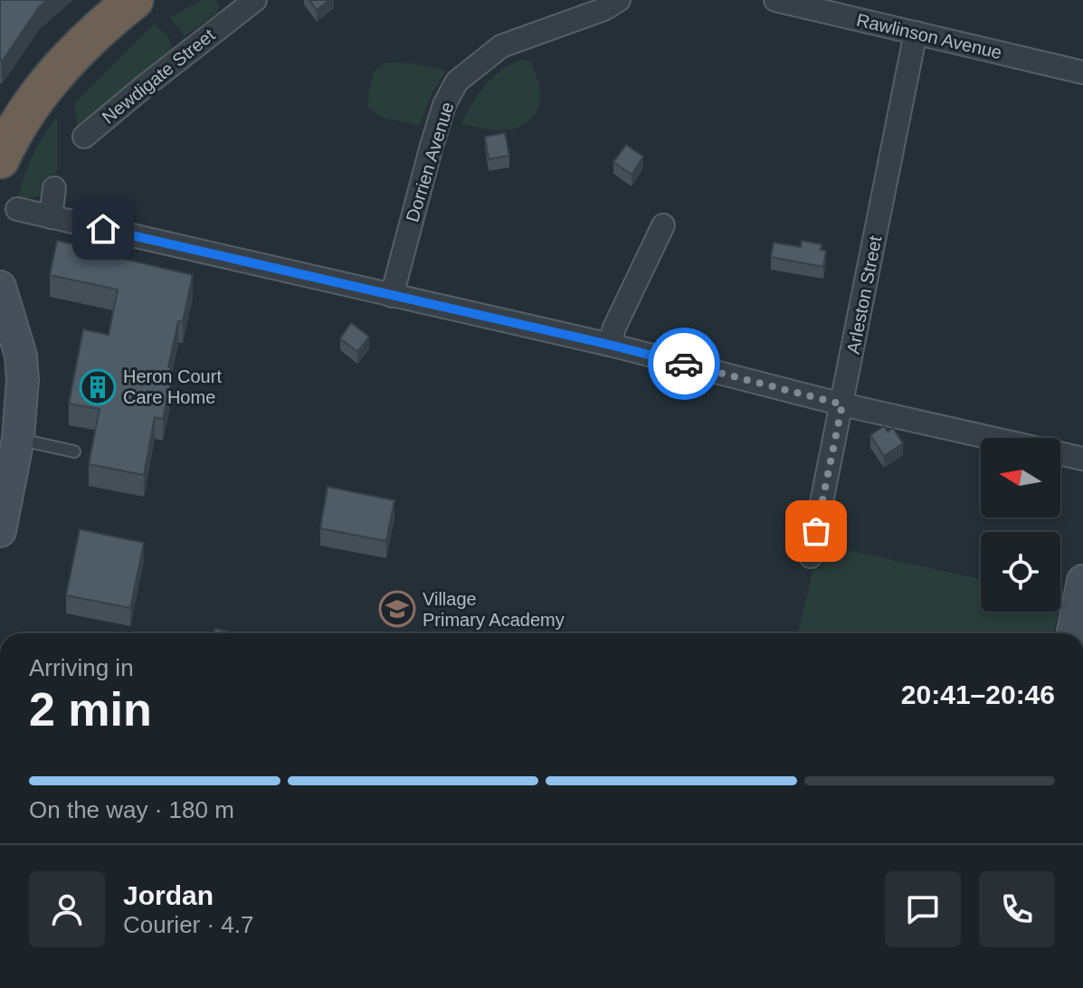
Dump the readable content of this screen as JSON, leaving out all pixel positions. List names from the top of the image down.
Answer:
{
  "streets": {
    "street": [
      "Rawlinson Avenue",
      "Newdigate Street",
      "Dorrien Avenue",
      "Arleston Street"
    ]
  },
  "crossings": [
    ["Rawlinson Avenue", "Arleston Street"]
  ],
  "places": {
    "building": ["Heron Court Care Home"],
    "school or university": ["Village Primary Academy"]
  },
  "north": "left",
  "page": {
    "heading": ["2 min", "Arriving in", "20:41–20:46"],
    "panel": ["Jordan", "Courier · 4.7"],
    "bar": "On the way · 180 m"
  }
}
